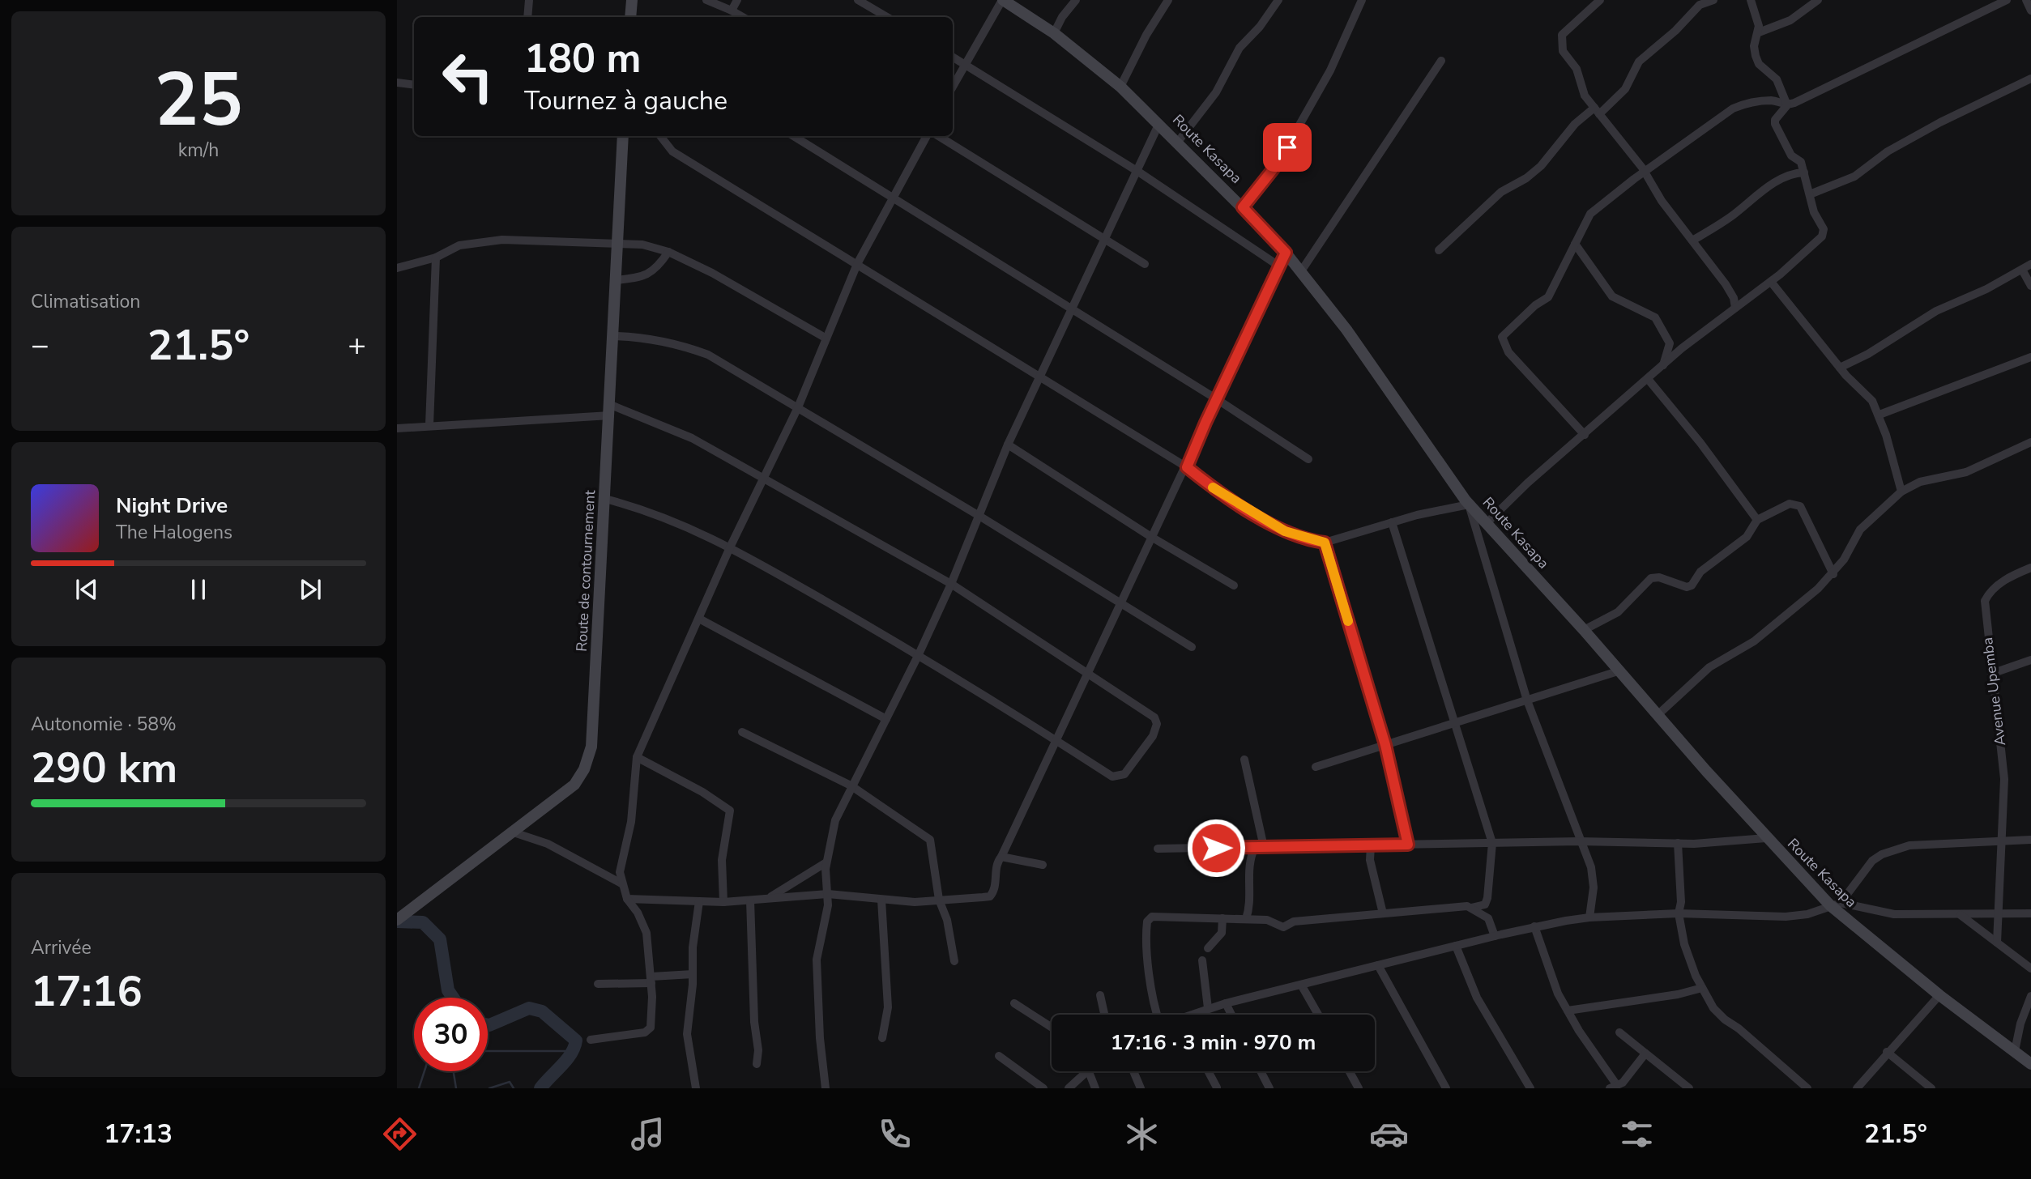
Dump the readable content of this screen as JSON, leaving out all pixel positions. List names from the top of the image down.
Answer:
{
  "streets": {
    "main road": ["Route Kasapa", "Route de contournement"],
    "street": ["Avenue Upemba"]
  },
  "page": {
    "tile": [
      ["25", "km/h"],
      "Climatisation",
      ["Autonomie · 58%", "290 km"],
      ["Arrivée", "17:16"]
    ],
    "turn": ["180 m", "Tournez à gauche"],
    "heat": ["−", "21.5°", "+"],
    "song": ["Night Drive", "The Halogens"],
    "limit": "30",
    "trip": "17:16 · 3 min · 970 m",
    "tabs": ["17:13", "21.5°"]
  }
}
